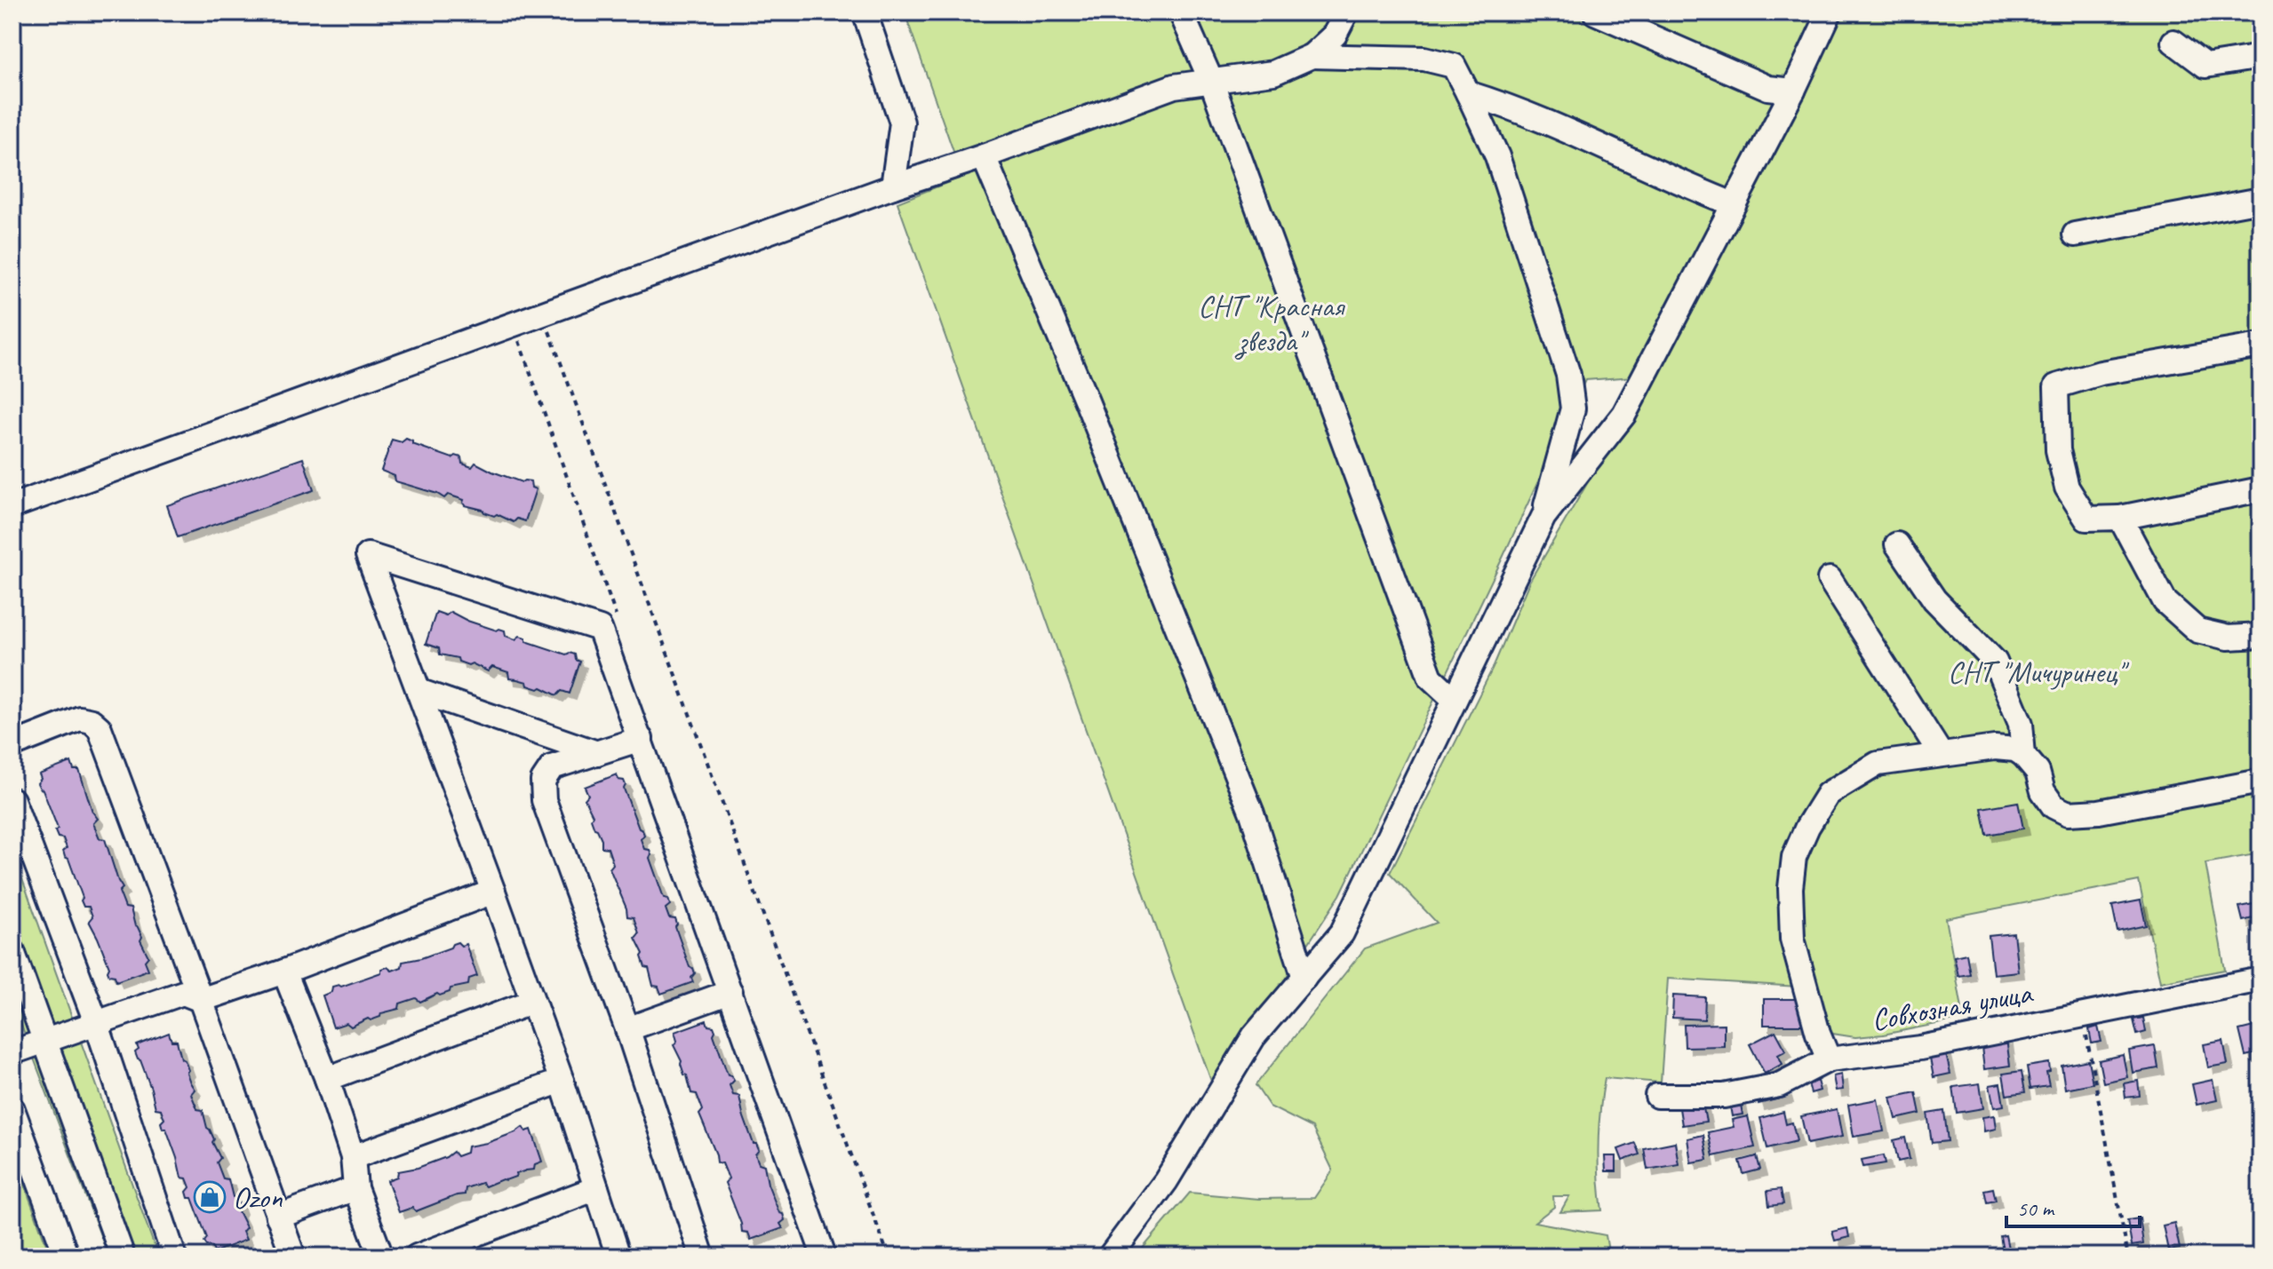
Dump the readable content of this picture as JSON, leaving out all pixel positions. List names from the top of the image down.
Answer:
{
  "streets": {
    "street": ["Совхозная улица"]
  },
  "parks": ["СНТ \"Красная звезда\"", "СНТ \"Мичуринец\""],
  "places": {
    "shop": ["Ozon"]
  },
  "scale_bar": "50 m"
}
